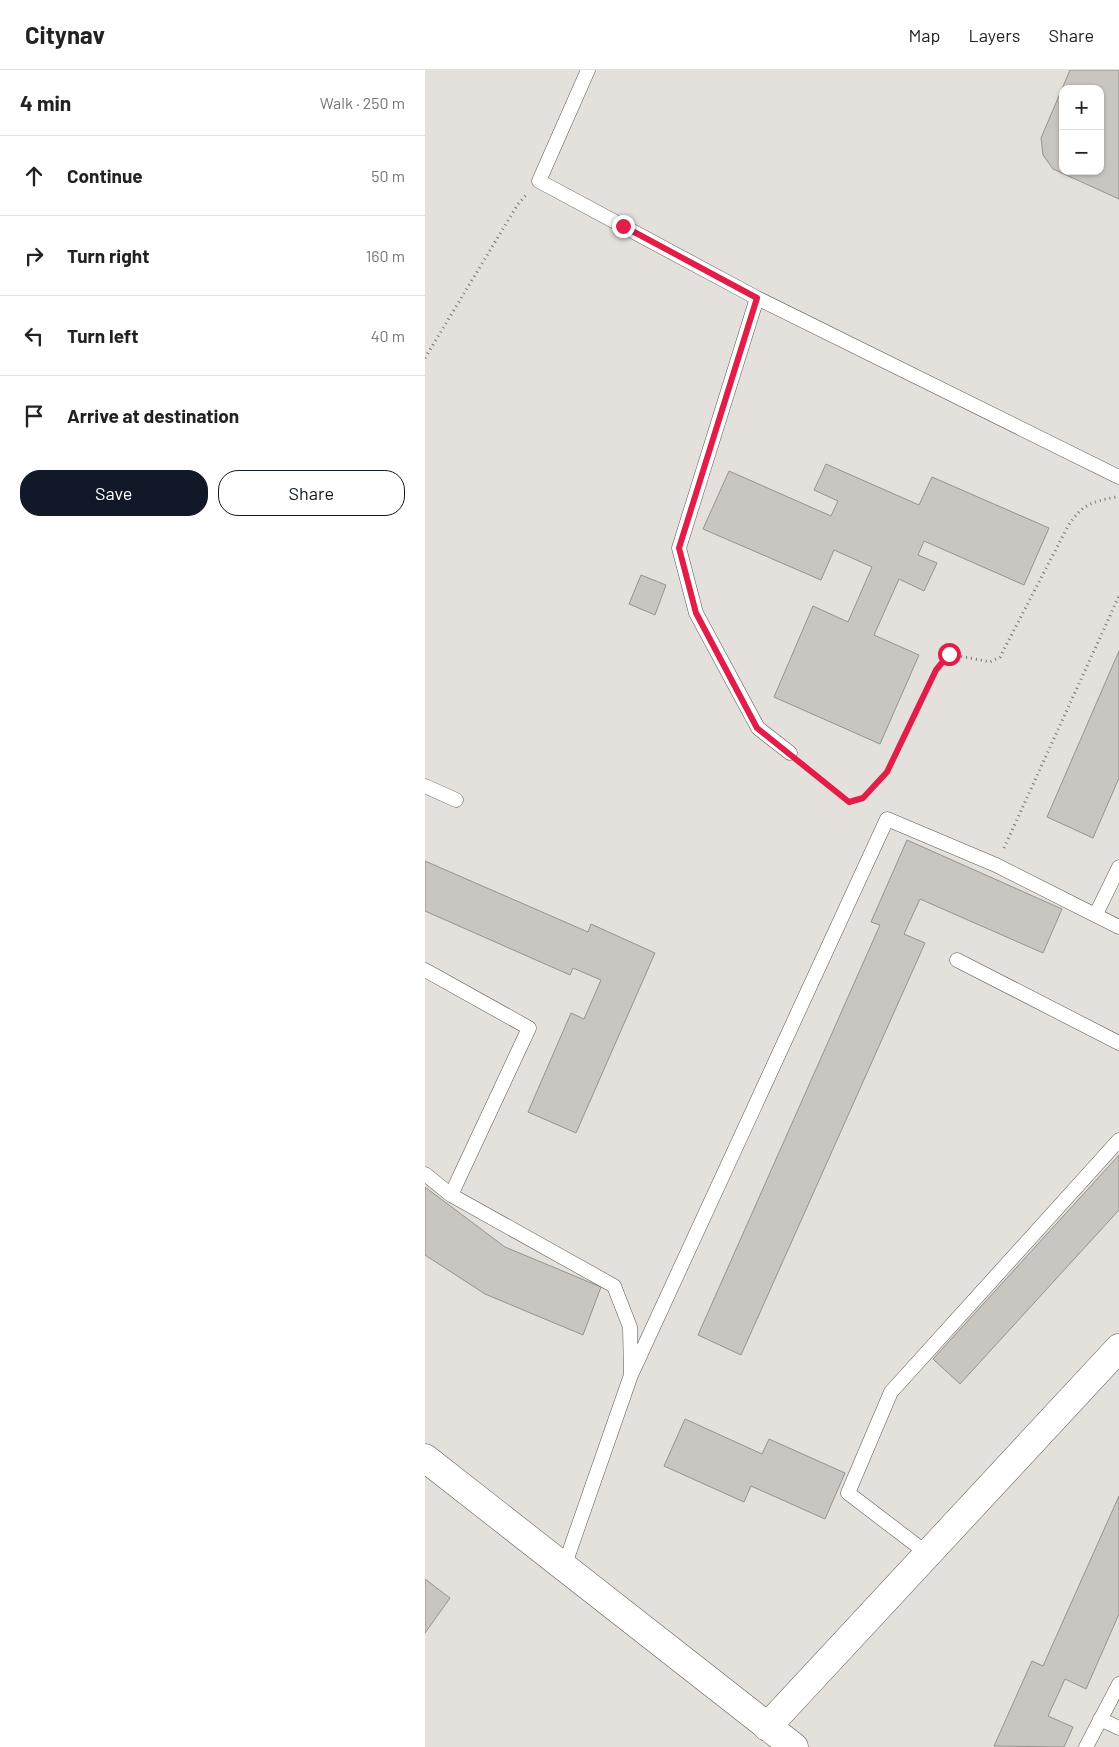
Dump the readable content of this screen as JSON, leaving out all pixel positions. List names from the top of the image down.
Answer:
{
  "page": {
    "header": "Citynav",
    "nav": ["Map", "Layers", "Share"],
    "heading": ["4 min", "Walk · 250 m"],
    "map_buttons": ["+", "−"],
    "list": [
      ["Continue", "50 m"],
      ["Turn right", "160 m"],
      ["Turn left", "40 m"],
      "Arrive at destination"
    ],
    "buttons": ["Save", "Share"]
  }
}
